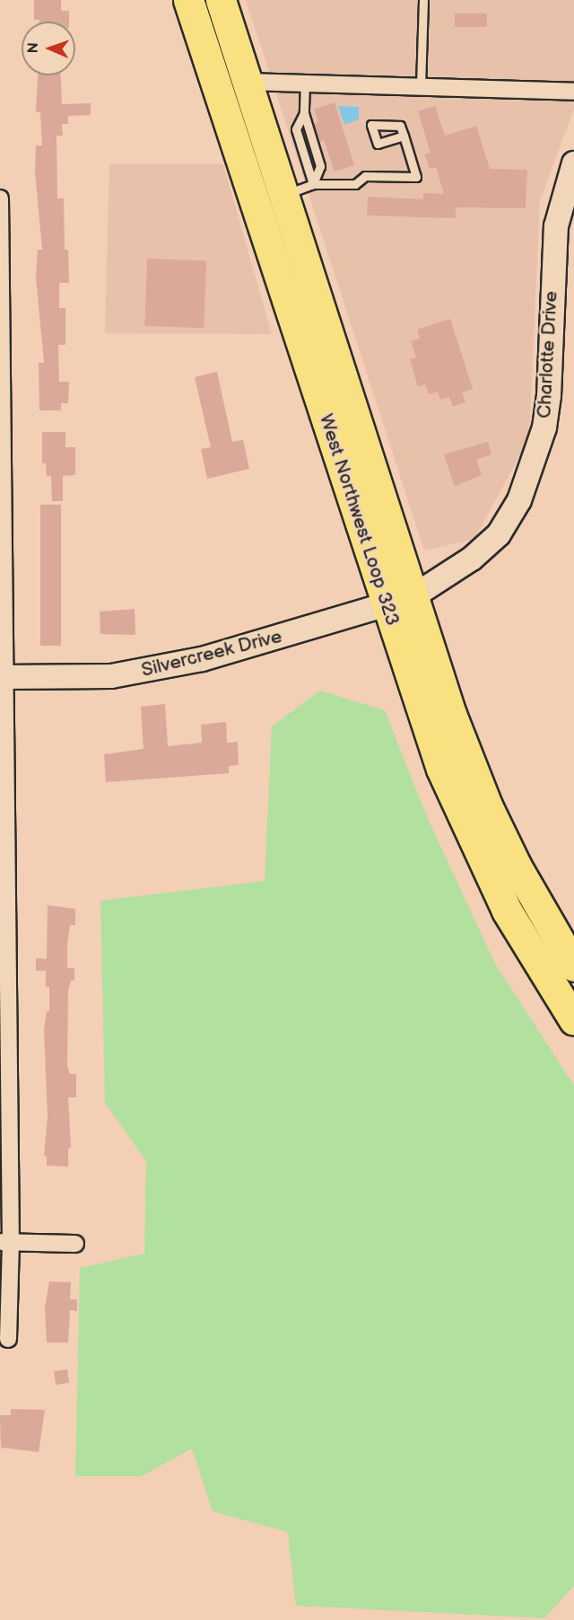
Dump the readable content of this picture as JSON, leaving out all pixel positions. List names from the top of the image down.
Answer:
{
  "streets": {
    "highway": ["West Northwest Loop 323"],
    "street": ["Charlotte Drive", "Silvercreek Drive"]
  },
  "crossings": [
    ["Charlotte Drive", "West Northwest Loop 323"],
    ["Charlotte Drive", "Silvercreek Drive"],
    ["West Northwest Loop 323", "Silvercreek Drive"]
  ],
  "north": "left"
}
